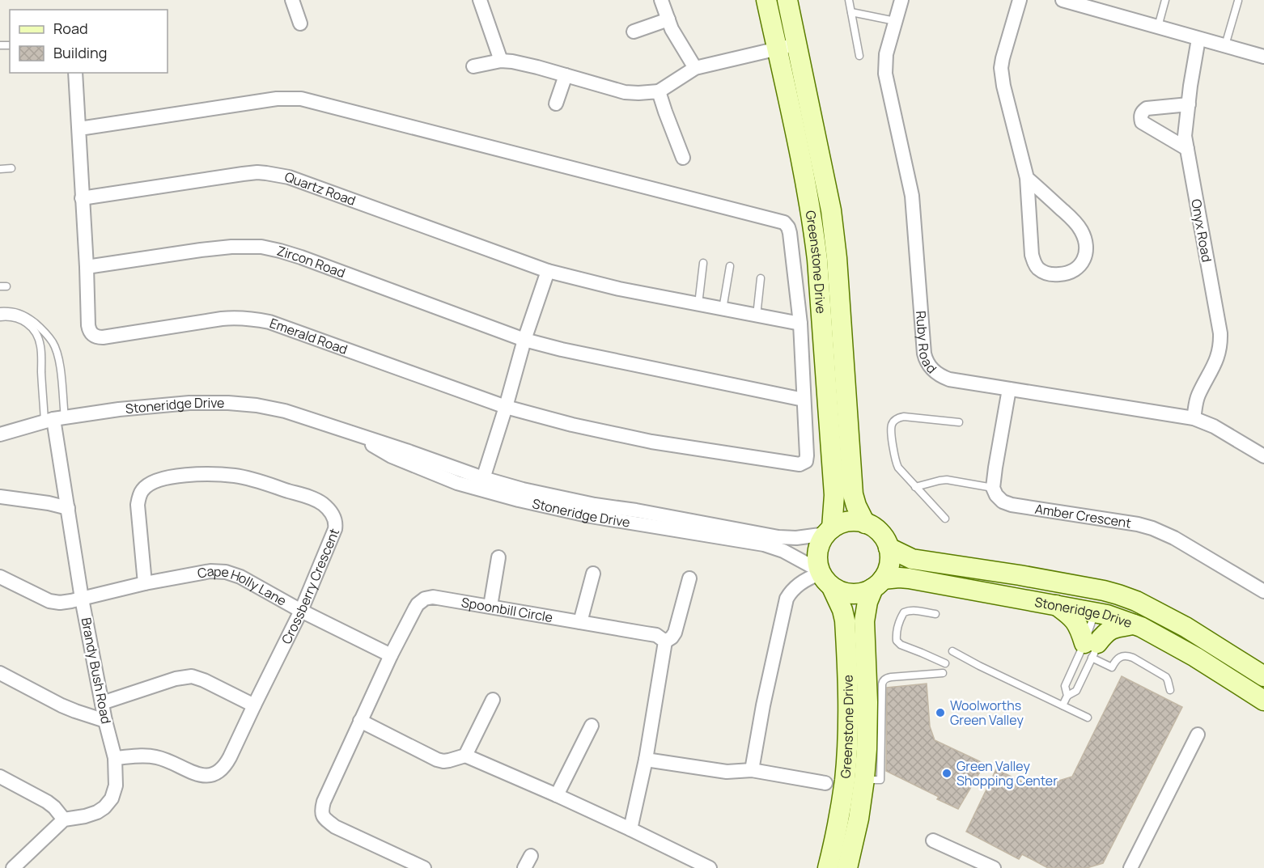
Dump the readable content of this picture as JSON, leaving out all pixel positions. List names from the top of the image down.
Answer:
{
  "streets": {
    "main road": ["Greenstone Drive", "Stoneridge Drive"],
    "street": [
      "Quartz Road",
      "Onyx Road",
      "Zircon Road",
      "Emerald Road",
      "Ruby Road",
      "Amber Crescent",
      "Crossberry Crescent",
      "Cape Holly Lane",
      "Spoonbill Circle",
      "Brandy Bush Road"
    ]
  },
  "crossings": [
    ["Onyx Road", "Ruby Road"],
    ["Zircon Road", "Emerald Road"],
    ["Greenstone Drive", "Stoneridge Drive"],
    ["Stoneridge Drive", "Brandy Bush Road"],
    ["Crossberry Crescent", "Cape Holly Lane"],
    ["Crossberry Crescent", "Brandy Bush Road"],
    ["Cape Holly Lane", "Spoonbill Circle"],
    ["Cape Holly Lane", "Brandy Bush Road"]
  ],
  "places": ["Woolworths Green Valley", "Green Valley Shopping Center"],
  "legend": ["Road", "Building"]
}
